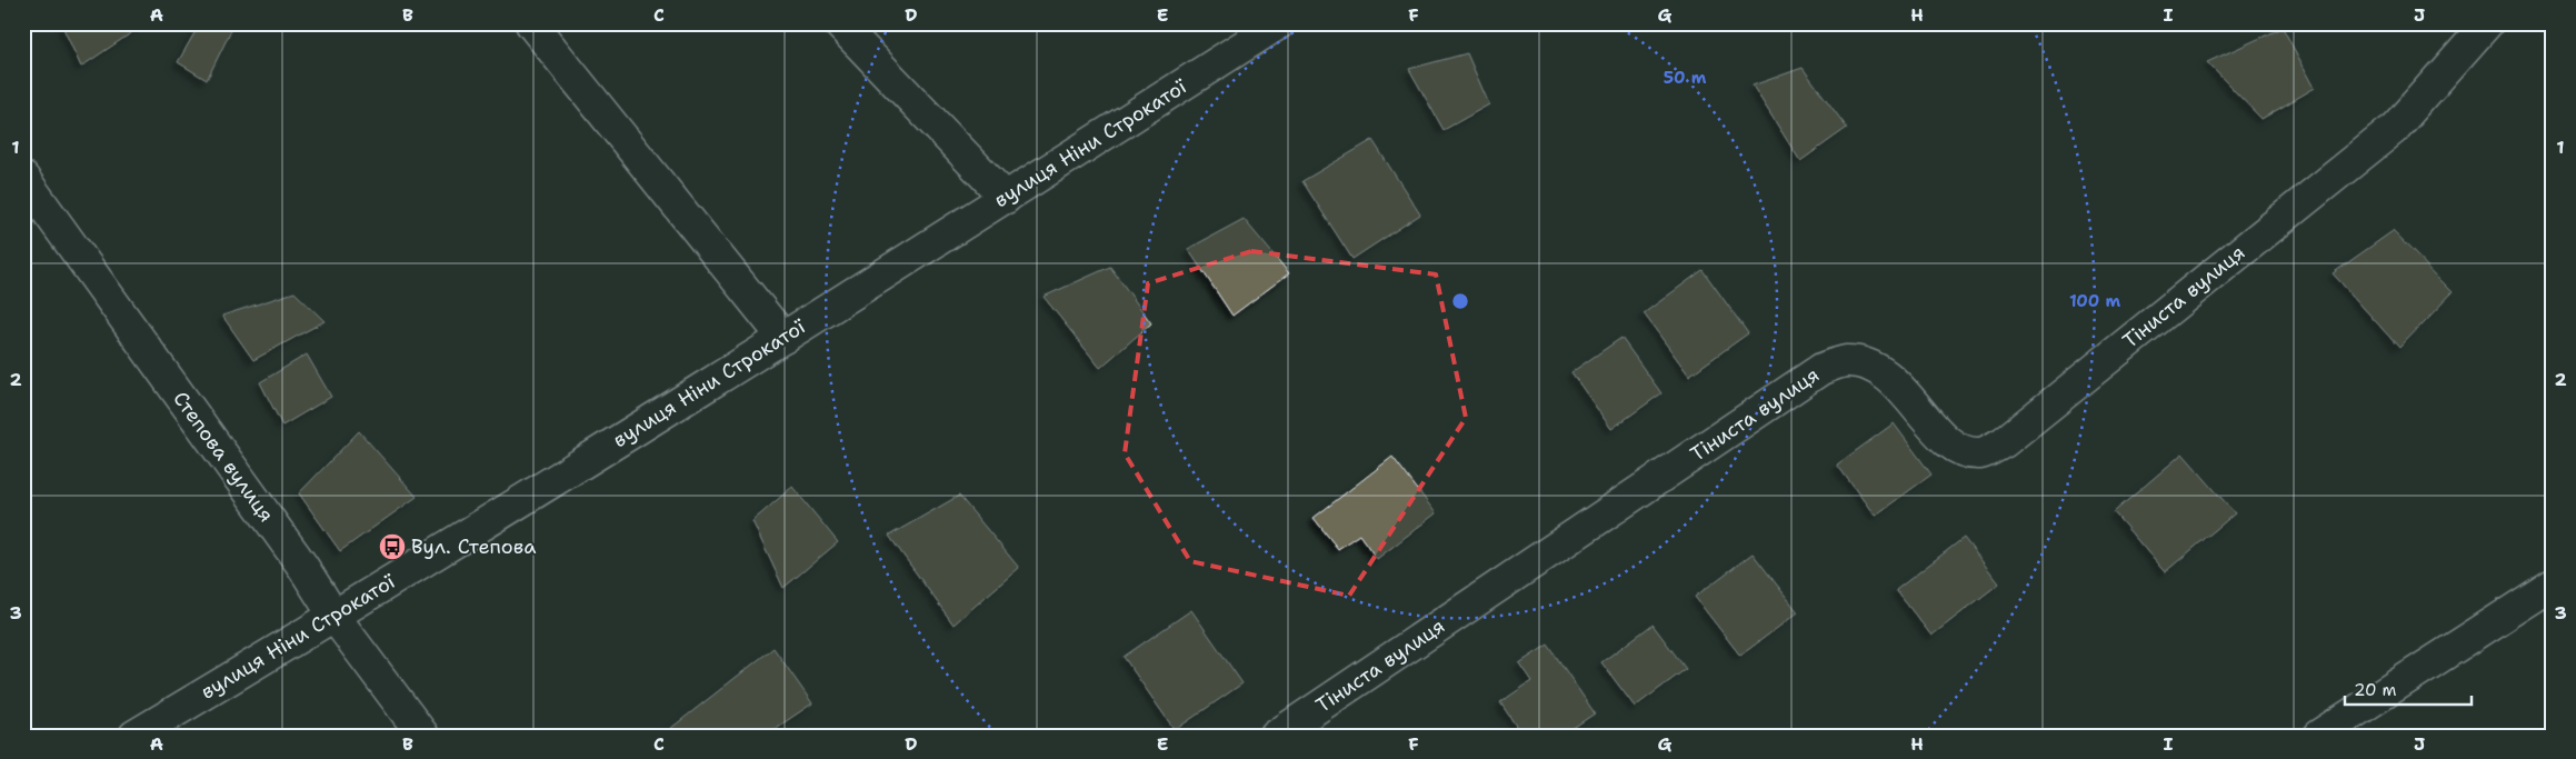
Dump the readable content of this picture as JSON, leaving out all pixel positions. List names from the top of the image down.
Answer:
{
  "streets": {
    "street": ["вулиця Ніни Строкатої", "Тіниста вулиця", "Степова вулиця"]
  },
  "crossings": [
    ["вулиця Ніни Строкатої", "Степова вулиця"]
  ],
  "places": {
    "bus stop": ["Вул. Степова"]
  },
  "scale_bar": "20 m",
  "grid": {
    "columns": [
      "A",
      "B",
      "C",
      "D",
      "E",
      "F",
      "G",
      "H",
      "I",
      "J"
    ],
    "rows": ["1", "2", "3"]
  },
  "rings": ["50 m", "100 m"]
}
